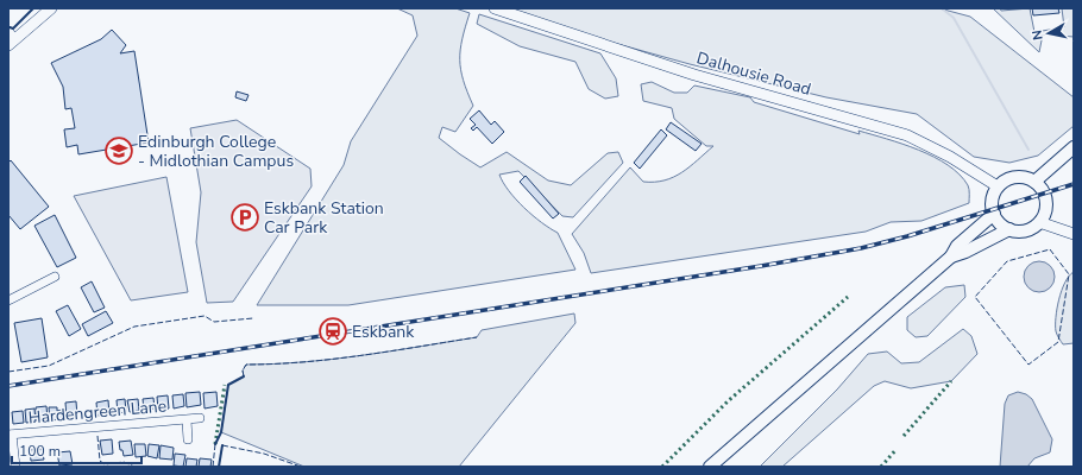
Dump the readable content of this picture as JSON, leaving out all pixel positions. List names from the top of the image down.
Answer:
{
  "streets": {
    "main road": ["Dalhousie Road"],
    "street": ["Hardengreen Lane"]
  },
  "places": {
    "school or university": ["Edinburgh College - Midlothian Campus"],
    "parking": ["Eskbank Station Car Park"],
    "station": ["Eskbank"]
  },
  "scale_bar": "100 m",
  "north": "left"
}
